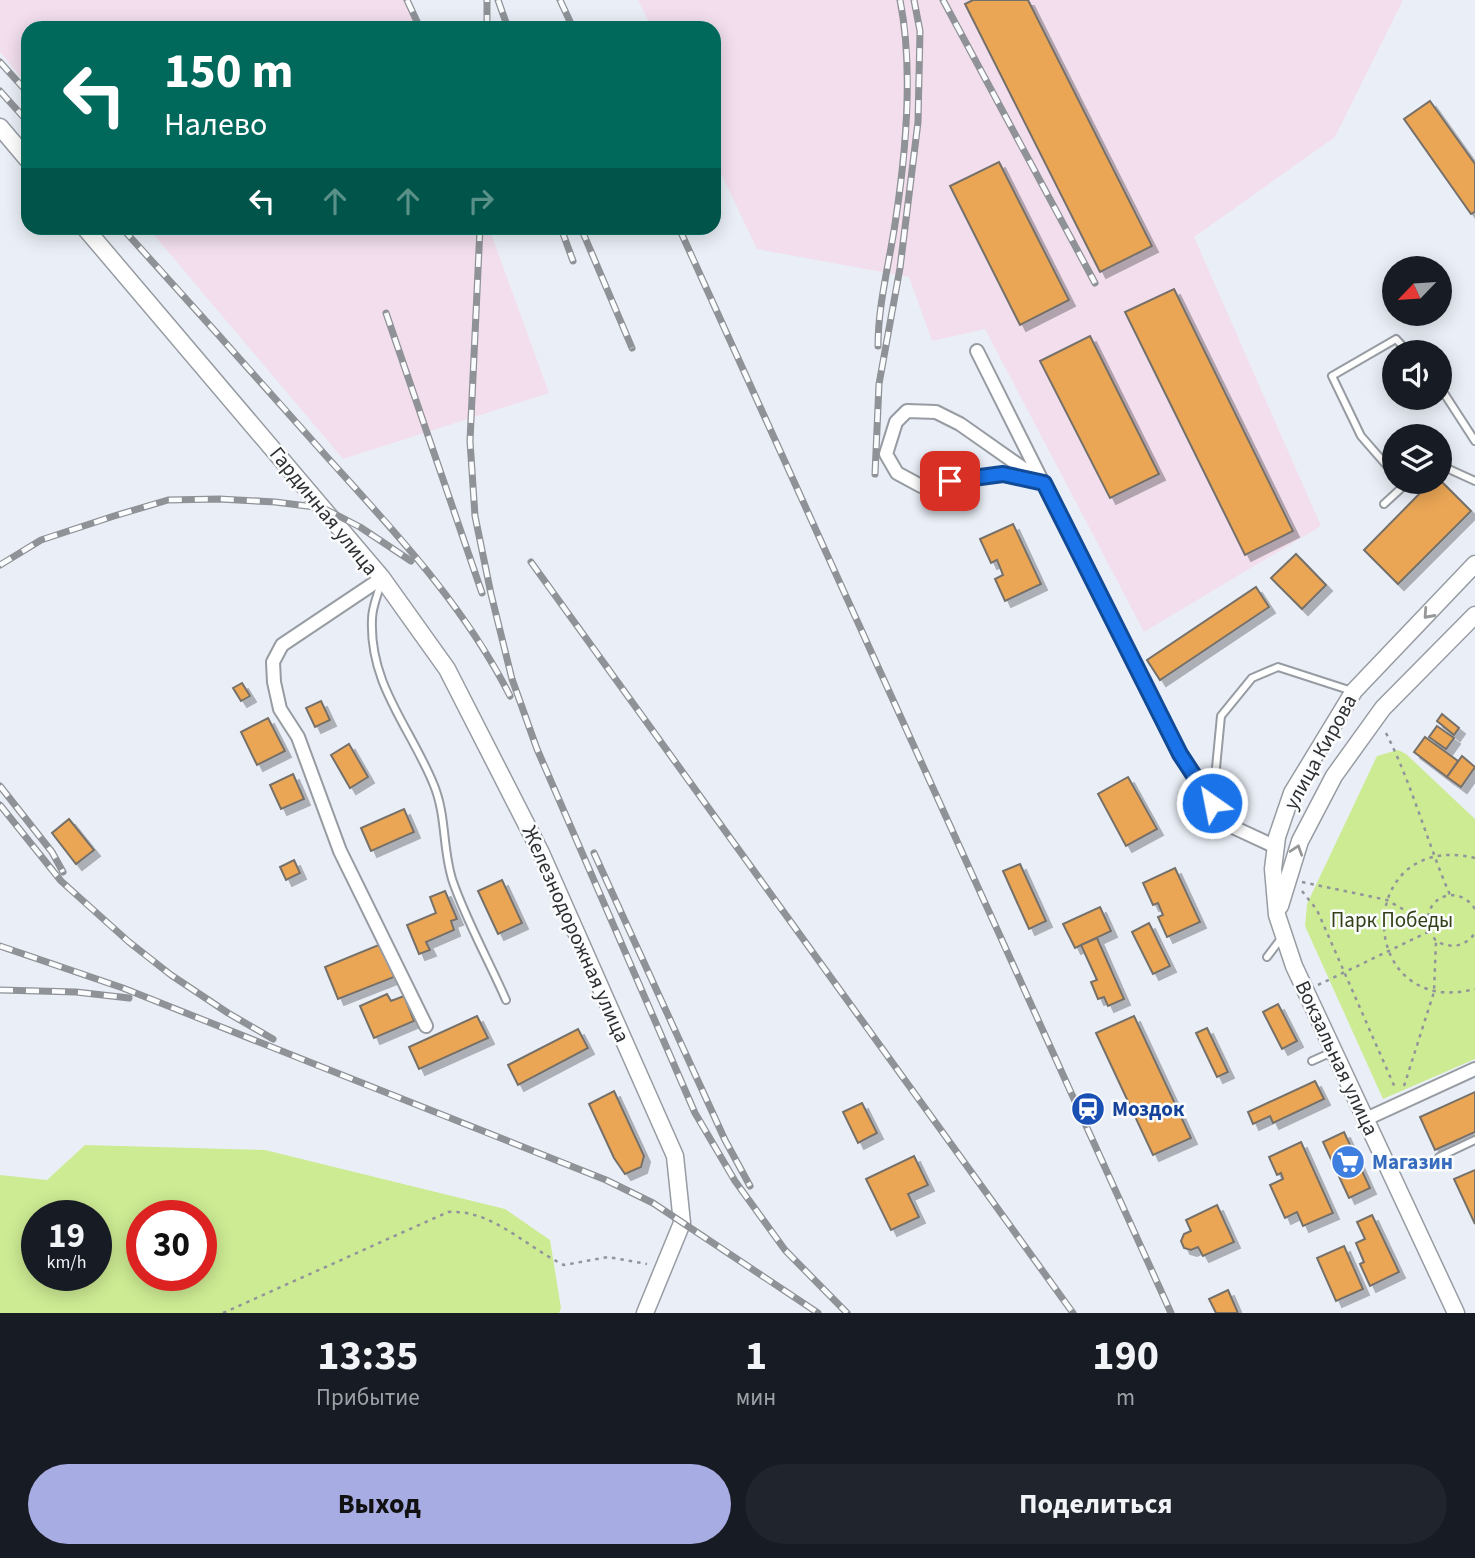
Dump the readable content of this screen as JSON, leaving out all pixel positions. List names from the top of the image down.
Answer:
{
  "streets": {
    "street": [
      "Гардинная улица",
      "улица Кирова",
      "Железнодорожная улица",
      "Вокзальная улица"
    ]
  },
  "crossings": [
    ["Гардинная улица", "Железнодорожная улица"],
    ["улица Кирова", "Вокзальная улица"]
  ],
  "parks": ["Парк Победы"],
  "places": {
    "station": ["Моздок"],
    "supermarket": ["Магазин"]
  },
  "north": "bottom left",
  "page": {
    "turn": ["150 m", "Налево"],
    "speed": "19 km/h",
    "limit": "30",
    "eta": [
      "13:35",
      "Прибытие",
      "1",
      "мин",
      "190",
      "m"
    ],
    "buttons": ["Выход", "Поделиться"]
  }
}
